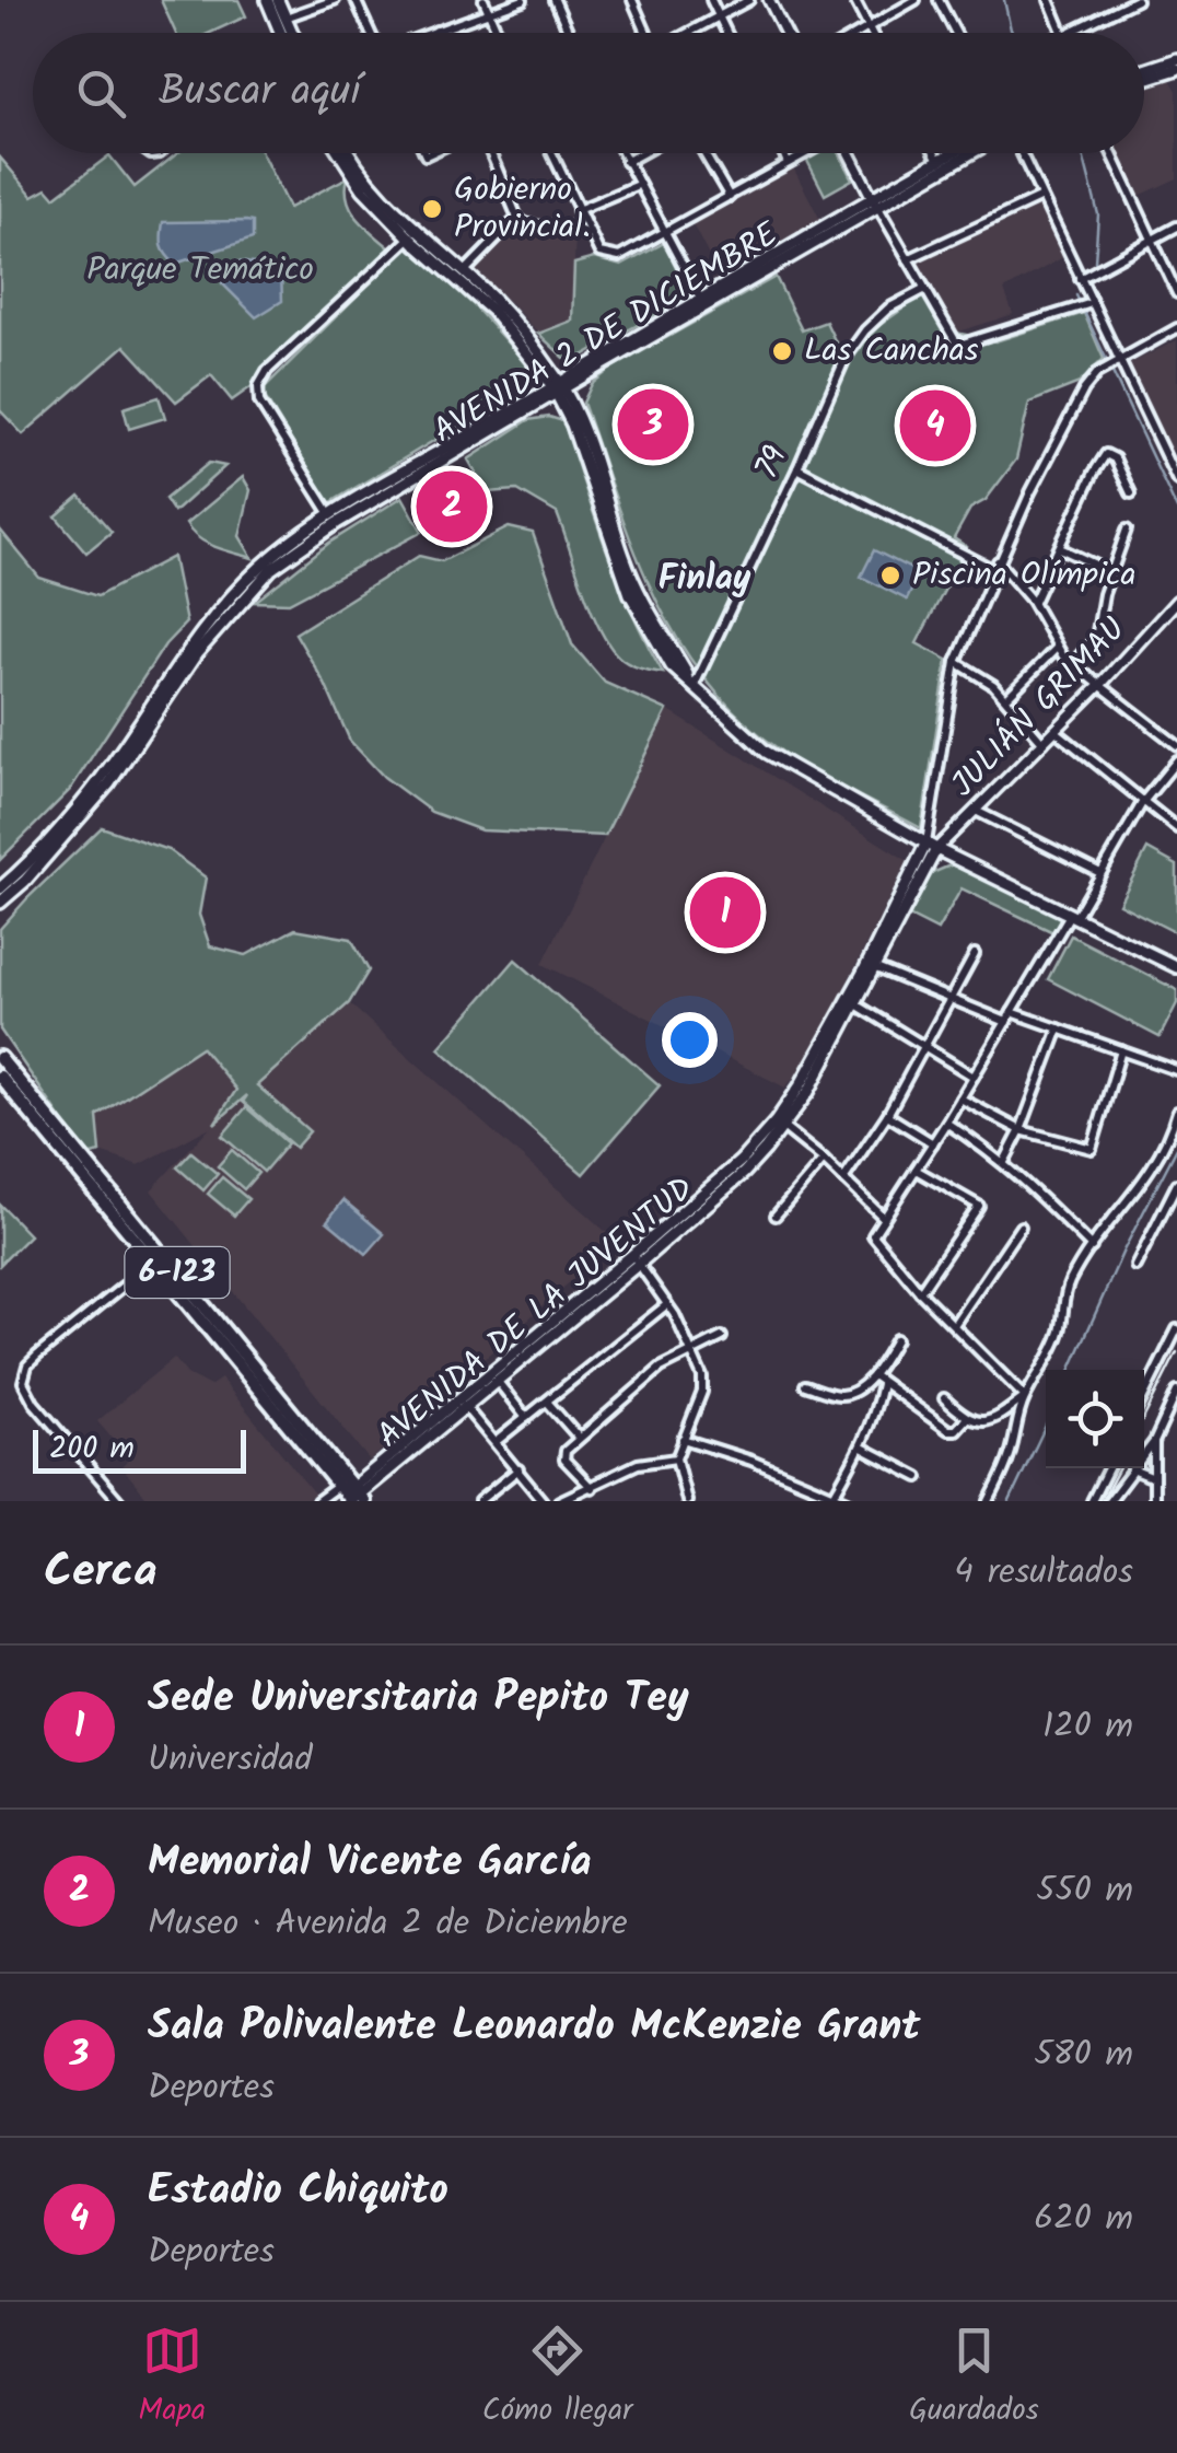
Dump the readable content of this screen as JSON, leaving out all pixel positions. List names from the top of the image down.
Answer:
{
  "streets": {
    "main road": ["AVENIDA 2 DE DICIEMBRE", "6-123", "AVENIDA DE LA JUVENTUD"],
    "street": ["79", "JULIÁN GRIMAU"]
  },
  "crossings": [
    ["JULIÁN GRIMAU", "AVENIDA DE LA JUVENTUD"],
    ["6-123", "AVENIDA DE LA JUVENTUD"]
  ],
  "districts": ["Finlay"],
  "parks": ["Parque Temático"],
  "places": ["Gobierno Provincial.", "Las Canchas", "Piscina Olímpica"],
  "scale_bar": "200 m",
  "page": {
    "search": "Buscar aquí",
    "pins": [
      "3",
      "4",
      "2",
      "1"
    ],
    "scale": "200 m",
    "heading": ["Cerca", "4 resultados"],
    "list": [
      {
        "mark": "1",
        "name": "Sede Universitaria Pepito Tey",
        "note": "Universidad",
        "value": "120 m"
      },
      {
        "mark": "2",
        "name": "Memorial Vicente García",
        "note": "Museo · Avenida 2 de Diciembre",
        "value": "550 m"
      },
      {
        "mark": "3",
        "name": "Sala Polivalente Leonardo McKenzie Grant",
        "note": "Deportes",
        "value": "580 m"
      },
      {
        "mark": "4",
        "name": "Estadio Chiquito",
        "note": "Deportes",
        "value": "620 m"
      }
    ],
    "nav": ["Mapa", "Cómo llegar", "Guardados"]
  }
}
